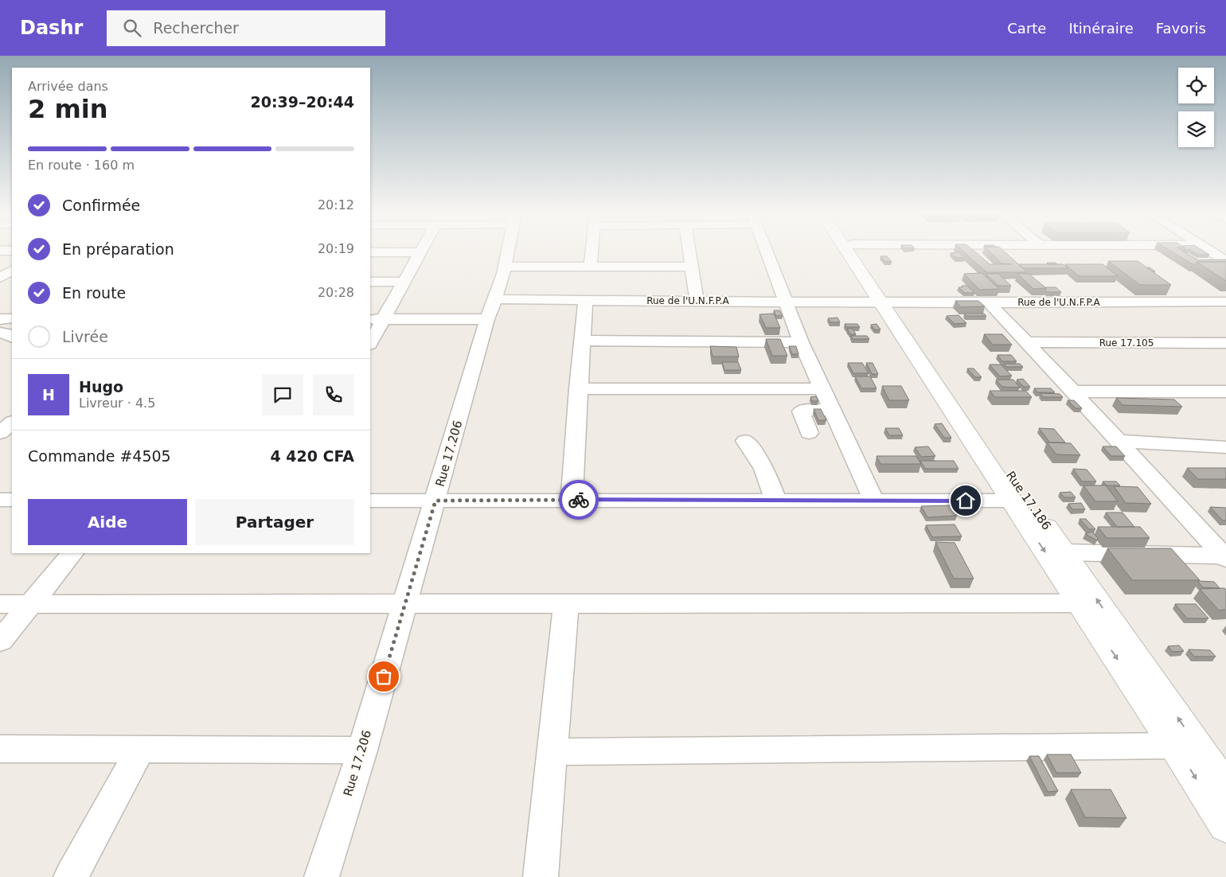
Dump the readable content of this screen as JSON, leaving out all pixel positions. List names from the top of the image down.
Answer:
{
  "streets": {
    "main road": ["Rue 17.186"],
    "street": ["Rue de l'U.N.F.P.A", "Rue 17.105", "Rue 17.206"]
  },
  "crossings": [
    ["Rue de l'U.N.F.P.A", "Rue 17.206"],
    ["Rue de l'U.N.F.P.A", "Rue 17.186"]
  ],
  "page": {
    "header": "Dashr",
    "search": "Rechercher",
    "nav": ["Carte", "Itinéraire", "Favoris"],
    "heading": ["2 min", "Arrivée dans", "20:39–20:44"],
    "panel": [
      "Hugo",
      "Livreur · 4.5",
      "Commande #4505",
      "4 420 CFA"
    ],
    "bar": "En route · 160 m",
    "list": [
      ["Confirmée", "20:12"],
      ["En préparation", "20:19"],
      ["En route", "20:28"],
      "Livrée"
    ],
    "round": "H",
    "buttons": ["Aide", "Partager"]
  }
}
